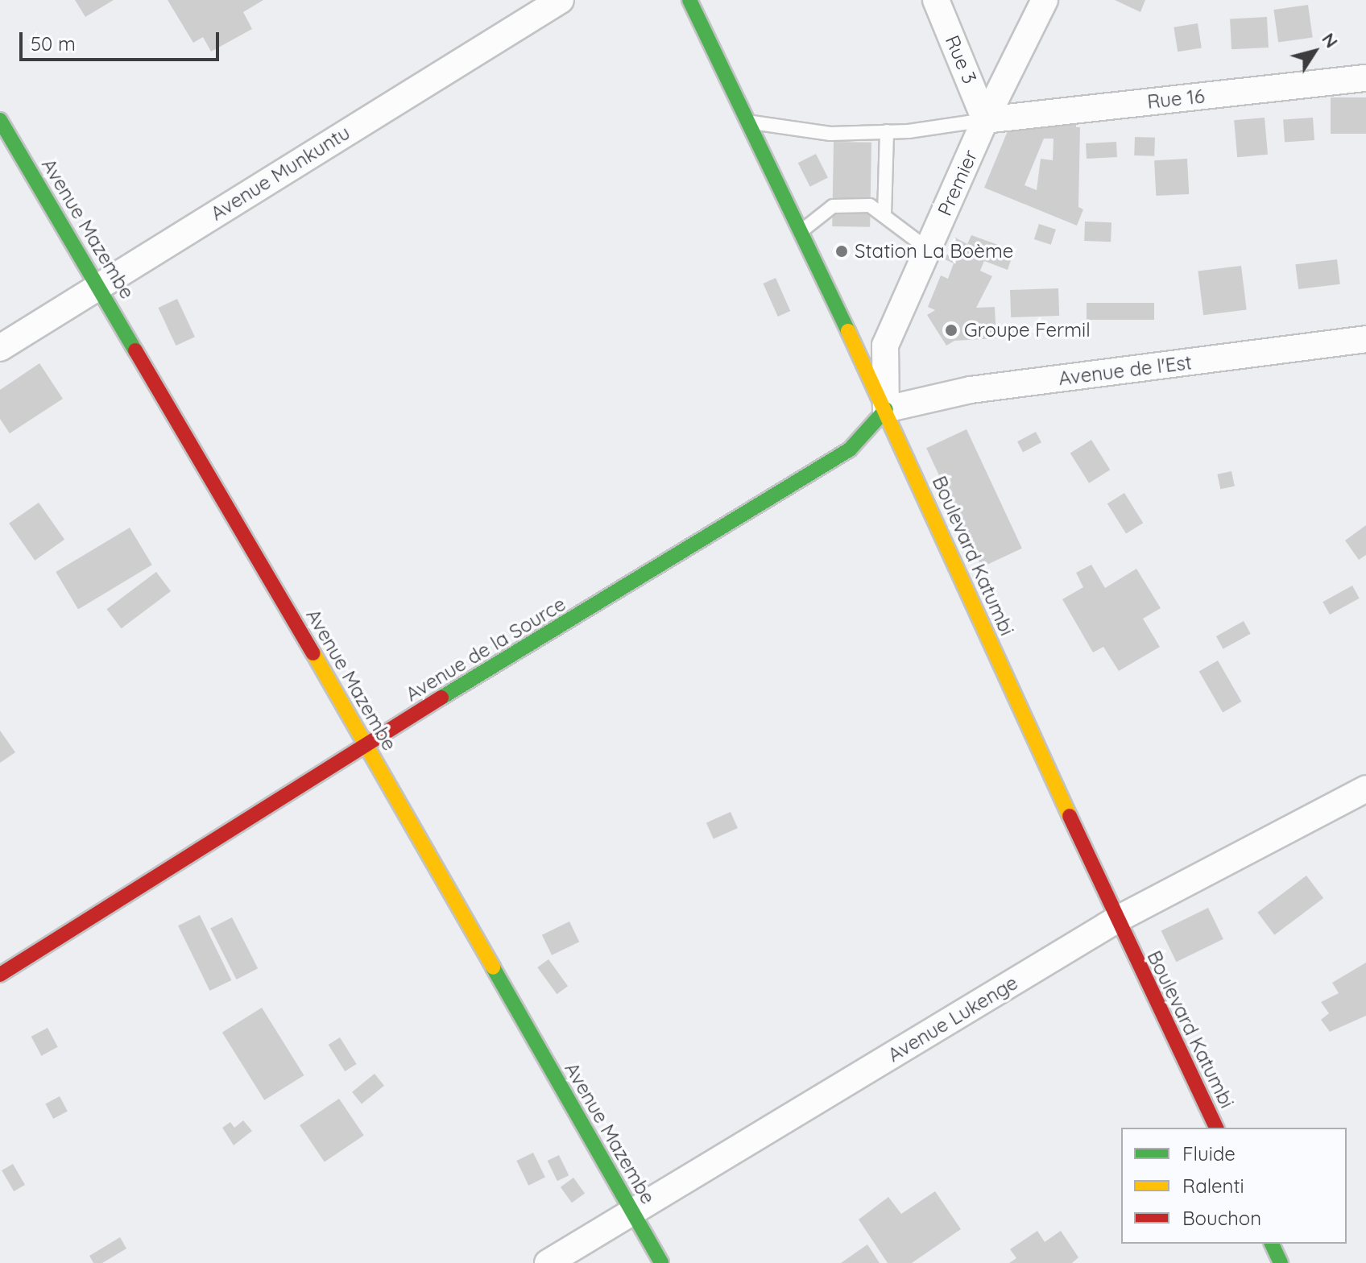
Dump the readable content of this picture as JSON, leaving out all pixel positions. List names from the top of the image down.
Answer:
{
  "streets": {
    "street": [
      "Rue 3",
      "Rue 16",
      "Avenue Munkuntu",
      "Premier",
      "Avenue Mazembe",
      "Avenue de l'Est",
      "Boulevard Katumbi",
      "Avenue de la Source",
      "Avenue Lukenge"
    ]
  },
  "crossings": [
    ["Rue 3", "Rue 16"],
    ["Rue 3", "Premier"],
    ["Rue 16", "Premier"],
    ["Avenue Munkuntu", "Avenue Mazembe"],
    ["Premier", "Avenue de l'Est"],
    ["Premier", "Boulevard Katumbi"],
    ["Premier", "Avenue de la Source"],
    ["Avenue Mazembe", "Avenue de la Source"],
    ["Avenue Mazembe", "Avenue Lukenge"],
    ["Avenue de l'Est", "Boulevard Katumbi"],
    ["Avenue de l'Est", "Avenue de la Source"],
    ["Boulevard Katumbi", "Avenue de la Source"],
    ["Boulevard Katumbi", "Avenue Lukenge"]
  ],
  "places": ["Station La Boème", "Groupe Fermil"],
  "legend": ["Fluide", "Ralenti", "Bouchon"],
  "scale_bar": "50 m",
  "north": "top right"
}
